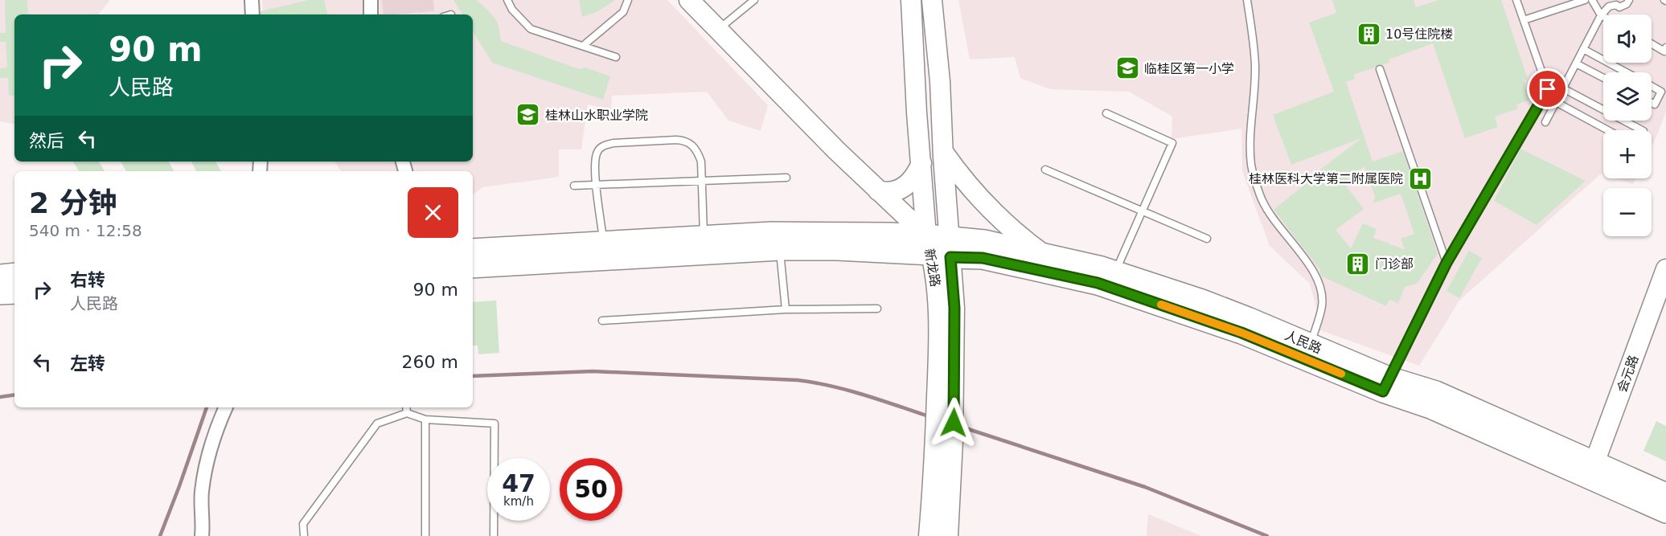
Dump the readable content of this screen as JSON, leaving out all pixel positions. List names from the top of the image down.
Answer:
{
  "streets": {
    "main road": ["新龙路", "人民路", "会元路"]
  },
  "crossings": [
    ["新龙路", "人民路"],
    ["人民路", "会元路"]
  ],
  "places": {
    "building": ["10号住院楼", "门诊部"],
    "school or university": ["临桂区第一小学", "桂林山水职业学院"],
    "hospital": ["桂林医科大学第二附属医院"]
  },
  "page": {
    "map_buttons": ["+", "−"],
    "turn": ["90 m", "人民路"],
    "then": "然后",
    "heading": ["2 分钟", "540 m · 12:58"],
    "list": [
      {
        "name": "右转",
        "note": "人民路",
        "value": "90 m"
      },
      {
        "name": "左转",
        "value": "260 m"
      }
    ],
    "speed": "47 km/h",
    "limit": "50"
  }
}
